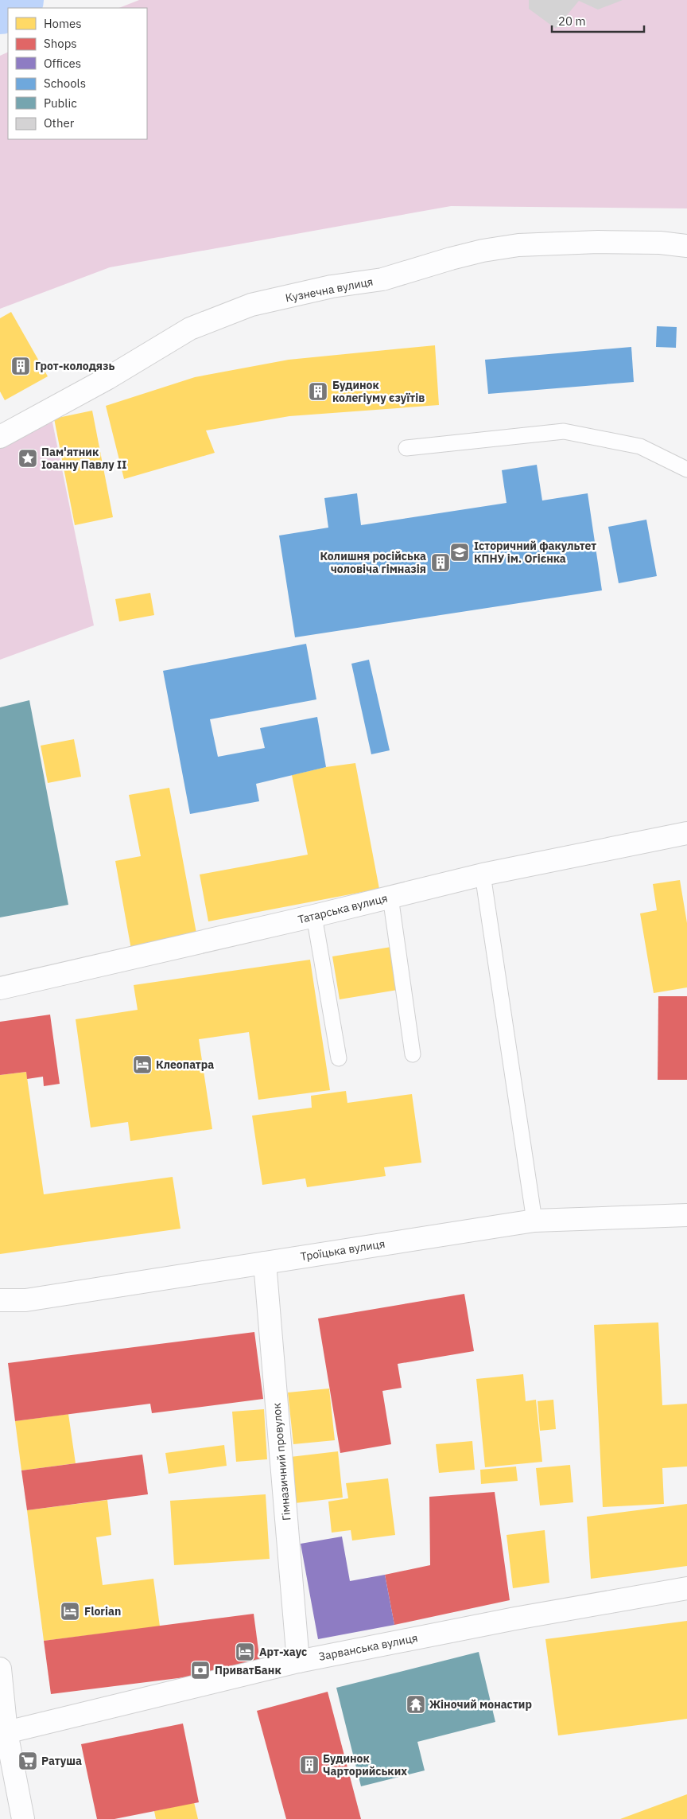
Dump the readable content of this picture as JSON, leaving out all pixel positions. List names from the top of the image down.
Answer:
{
  "streets": {
    "street": [
      "Кузнечна вулиця",
      "Татарська вулиця",
      "Троїцька вулиця",
      "Гімназичний провулок",
      "Зарванська вулиця"
    ]
  },
  "crossings": [
    ["Троїцька вулиця", "Гімназичний провулок"],
    ["Гімназичний провулок", "Зарванська вулиця"]
  ],
  "places": {
    "building": [
      "Грот-колодязь",
      "Будинок колегіуму єзуїтів",
      "Колишня російська чоловіча гімназія",
      "Будинок Чарторийських"
    ],
    "place": ["Пам'ятник Iоанну Павлу II"],
    "school or university": ["Історичний факультет КПНУ ім. Огієнка"],
    "hotel": ["Клеопатра", "Florian", "Арт-хаус"],
    "bank": ["ПриватБанк"],
    "temple": ["Жіночий монастир"],
    "supermarket": ["Ратуша"]
  },
  "legend": [
    "Homes",
    "Shops",
    "Offices",
    "Schools",
    "Public",
    "Other"
  ],
  "scale_bar": "20 m"
}
